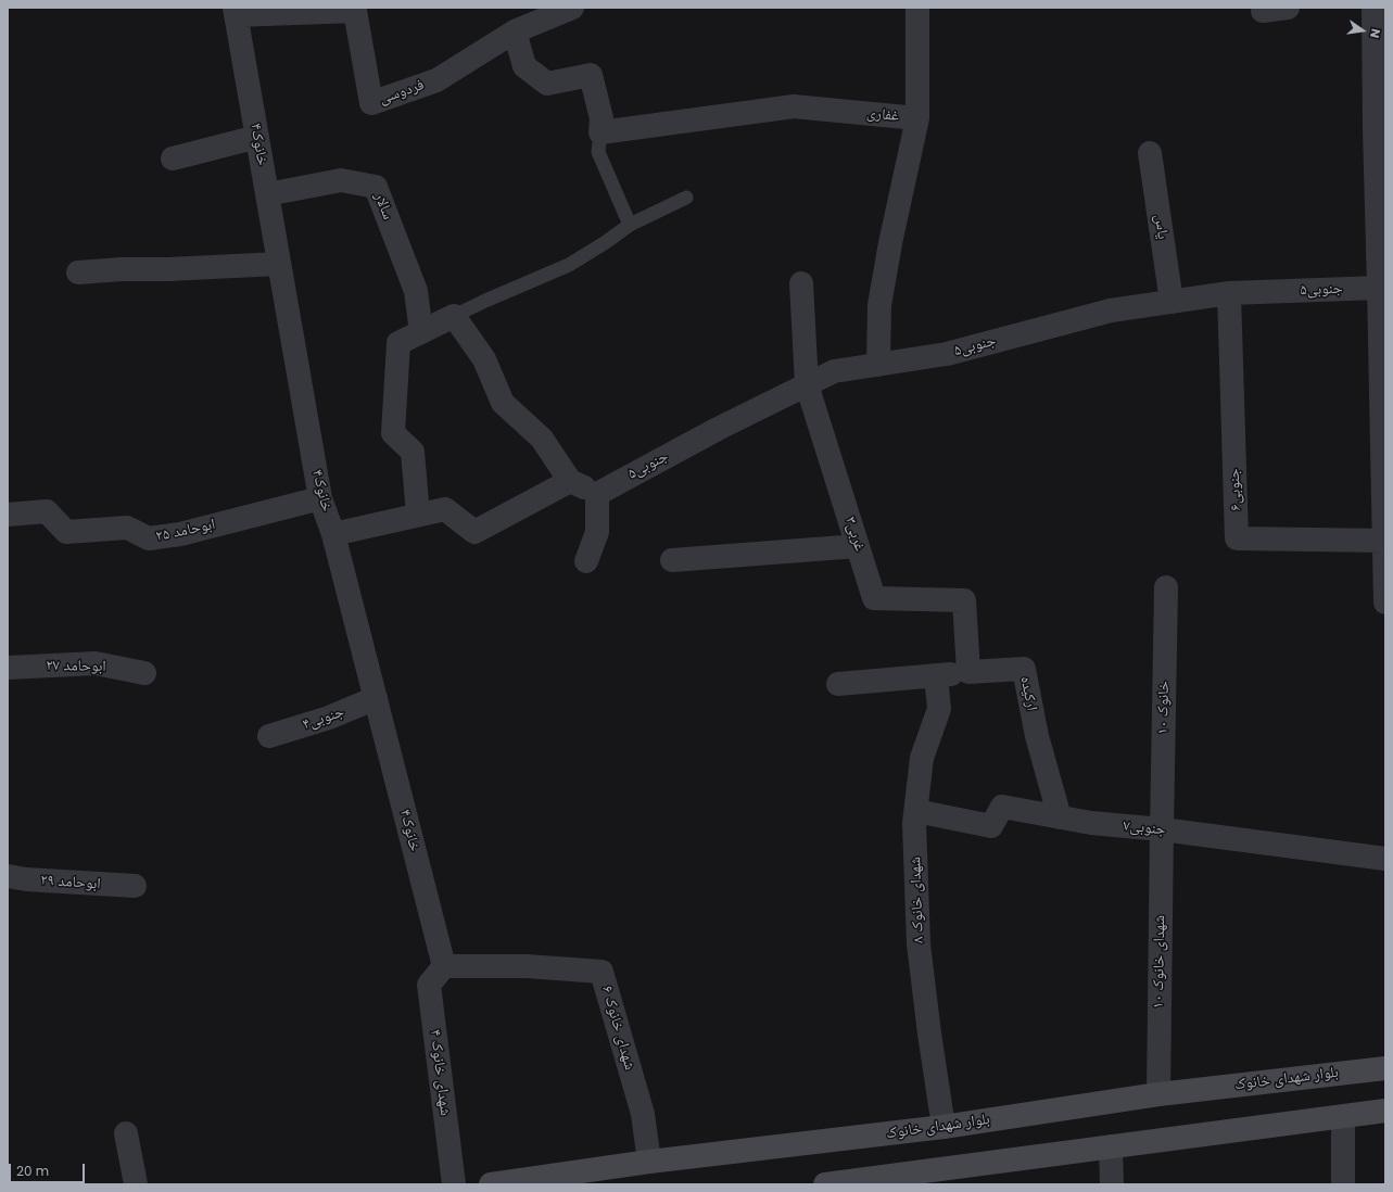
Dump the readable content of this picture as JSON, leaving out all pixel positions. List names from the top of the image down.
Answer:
{
  "streets": {
    "main road": ["بلوار شهدای خانوک"],
    "street": [
      "فردوسی",
      "غفاری",
      "خانوک۴",
      "سالار",
      "یاس",
      "جنوبی۵",
      "جنوبی۶",
      "ابوحامد ۲۵",
      "غربی۳",
      "ابوحامد ۲۷",
      "ارکیده",
      "خانوک ۱۰",
      "جنوبی۴",
      "جنوبی۷",
      "ابوحامد ۲۹",
      "شهدای خانوک ۸",
      "شهدای خانوک ۱۰",
      "شهدای خانوک ۶",
      "شهدای خانوک ۴"
    ]
  },
  "crossings": [
    ["فردوسی", "خانوک۴"],
    ["غفاری", "جنوبی۵"],
    ["خانوک۴", "سالار"],
    ["خانوک۴", "ابوحامد ۲۵"],
    ["خانوک۴", "جنوبی۴"],
    ["خانوک۴", "شهدای خانوک ۶"],
    ["خانوک۴", "شهدای خانوک ۴"],
    ["یاس", "جنوبی۵"],
    ["جنوبی۵", "جنوبی۶"],
    ["جنوبی۵", "غربی۳"],
    ["غربی۳", "ارکیده"],
    ["ارکیده", "جنوبی۷"],
    ["خانوک ۱۰", "جنوبی۷"],
    ["خانوک ۱۰", "شهدای خانوک ۱۰"],
    ["جنوبی۷", "شهدای خانوک ۸"],
    ["جنوبی۷", "شهدای خانوک ۱۰"],
    ["شهدای خانوک ۸", "بلوار شهدای خانوک"],
    ["شهدای خانوک ۱۰", "بلوار شهدای خانوک"],
    ["شهدای خانوک ۶", "شهدای خانوک ۴"],
    ["شهدای خانوک ۶", "بلوار شهدای خانوک"]
  ],
  "scale_bar": "20 m",
  "north": "right"
}
